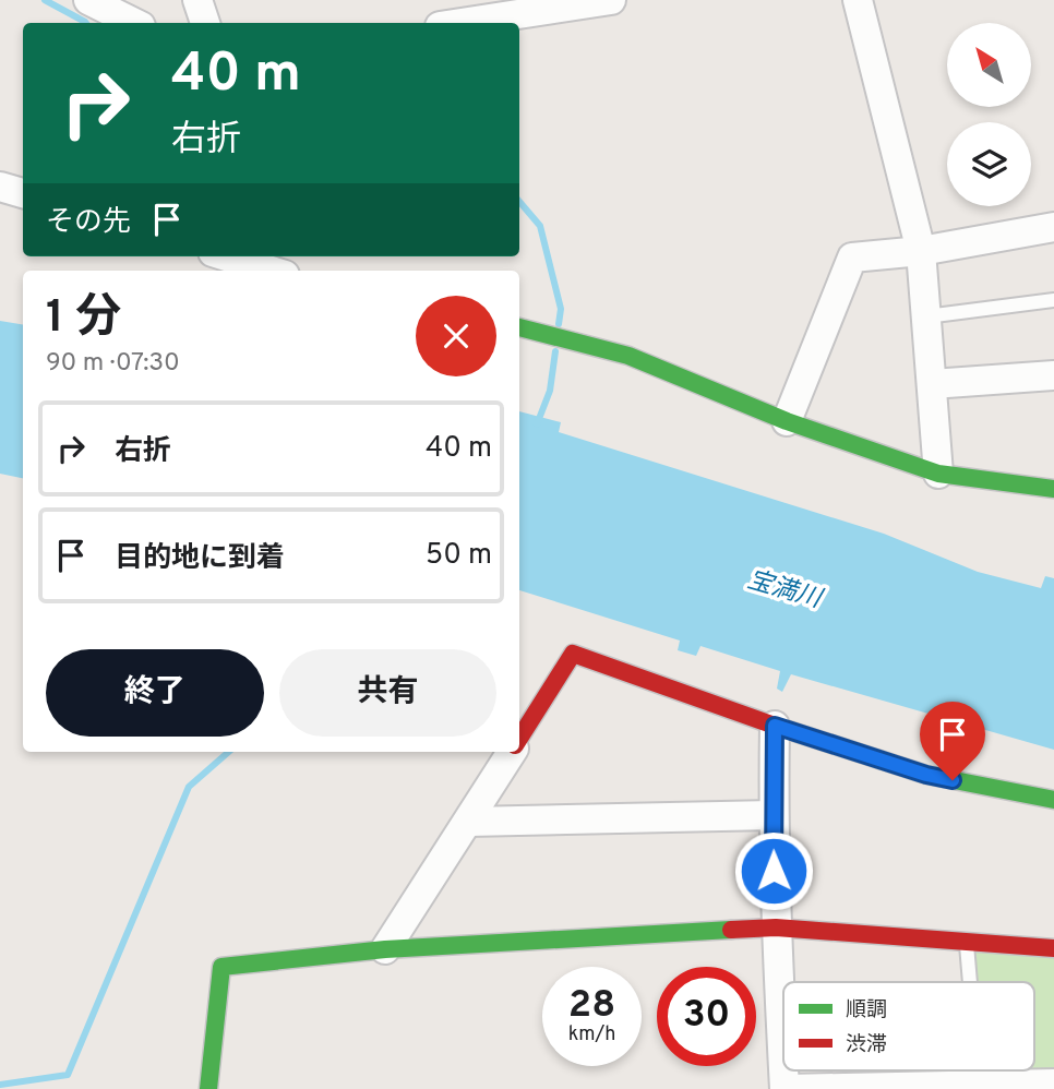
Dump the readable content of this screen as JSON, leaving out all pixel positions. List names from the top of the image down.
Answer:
{
  "water": ["宝満川"],
  "legend": ["順調", "渋滞"],
  "north": "top left",
  "page": {
    "turn": ["40 m", "右折"],
    "then": "その先",
    "heading": ["1 分", "90 m · 07:30"],
    "list": [
      {
        "name": "右折",
        "value": "40 m"
      },
      {
        "name": "目的地に到着",
        "value": "50 m"
      }
    ],
    "buttons": ["終了", "共有"],
    "speed": "28 km/h",
    "limit": "30"
  }
}
